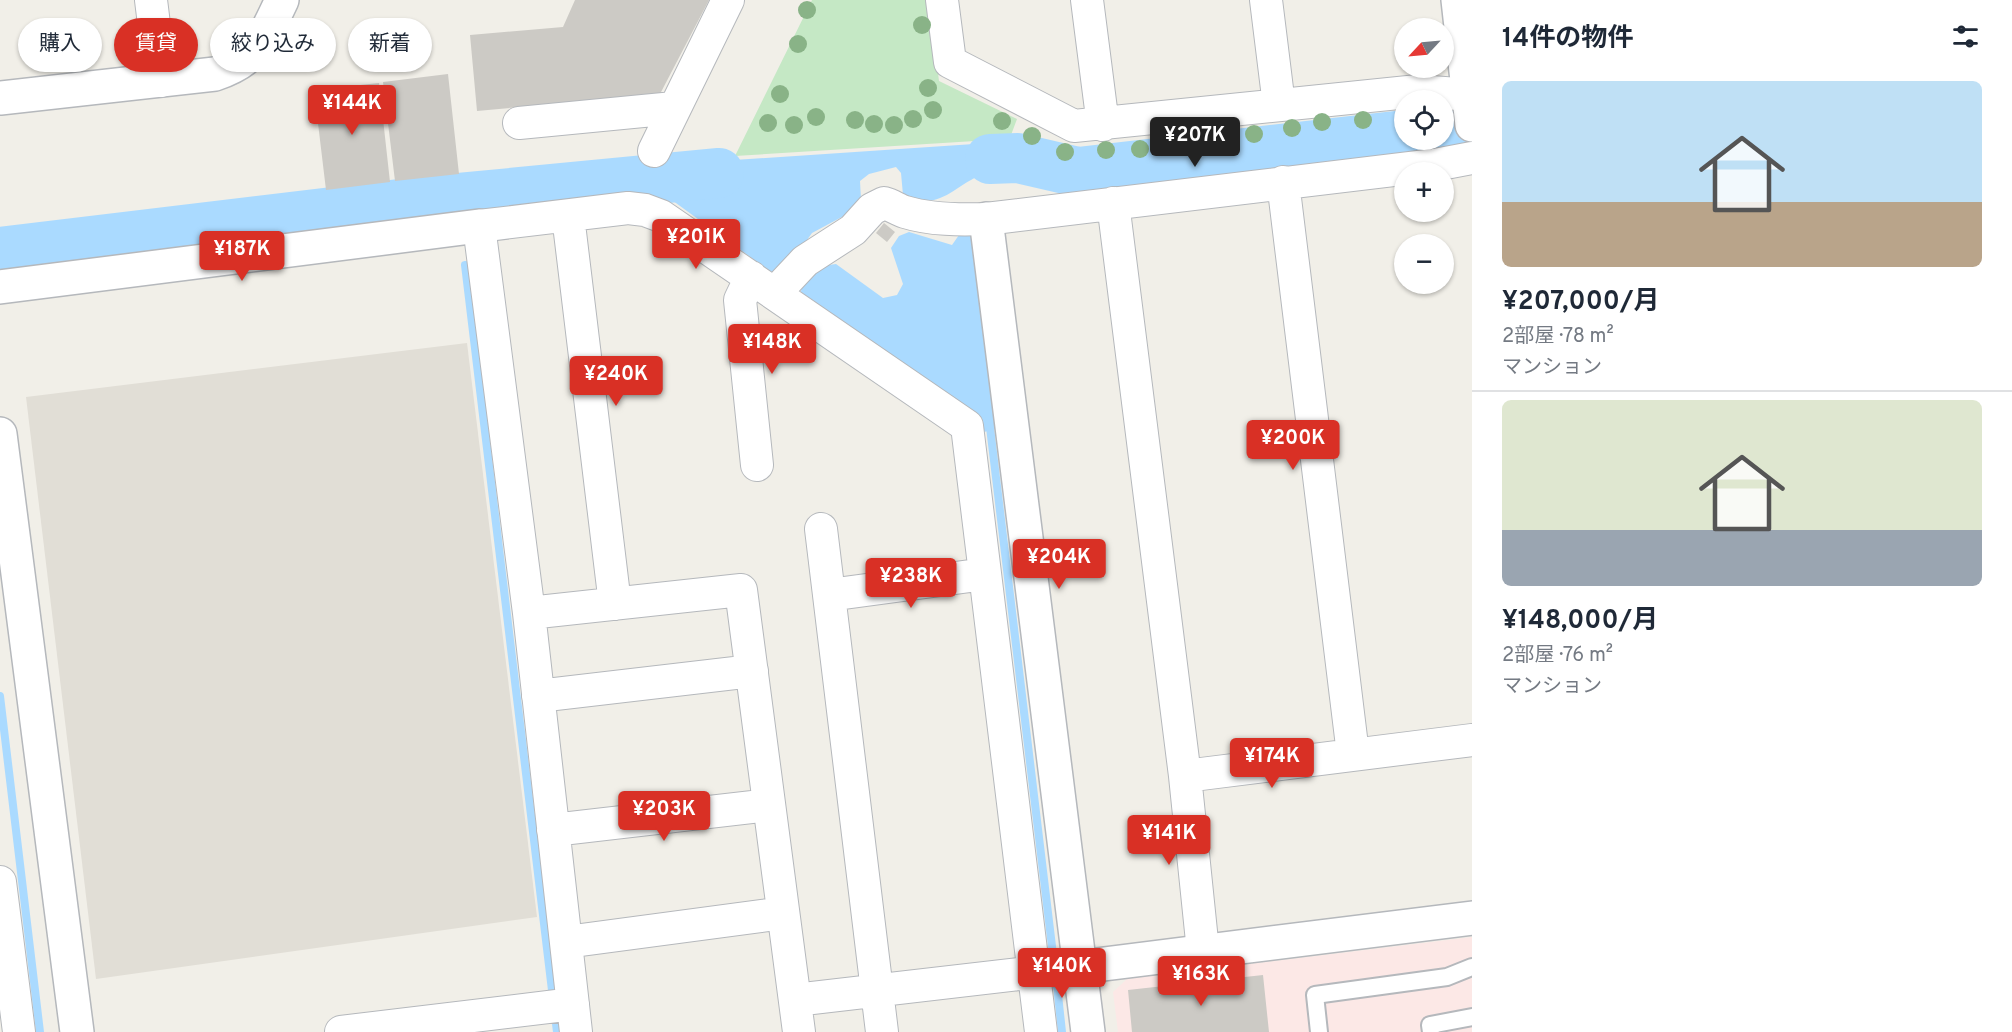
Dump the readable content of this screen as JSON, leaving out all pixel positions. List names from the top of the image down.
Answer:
{
  "north": "bottom left",
  "page": {
    "heading": "14件の物件",
    "map_buttons": ["+", "−"],
    "chip": [
      "購入",
      "賃貸",
      "絞り込み",
      "新着"
    ],
    "list": [
      {
        "name": "¥207,000/月",
        "note": "2部屋 · 78 m² · マンション"
      },
      {
        "name": "¥148,000/月",
        "note": "2部屋 · 76 m² · マンション"
      }
    ],
    "price": [
      "¥144K",
      "¥207K",
      "¥201K",
      "¥187K",
      "¥148K",
      "¥240K",
      "¥200K",
      "¥204K",
      "¥238K",
      "¥174K",
      "¥203K",
      "¥141K",
      "¥140K",
      "¥163K"
    ]
  }
}
